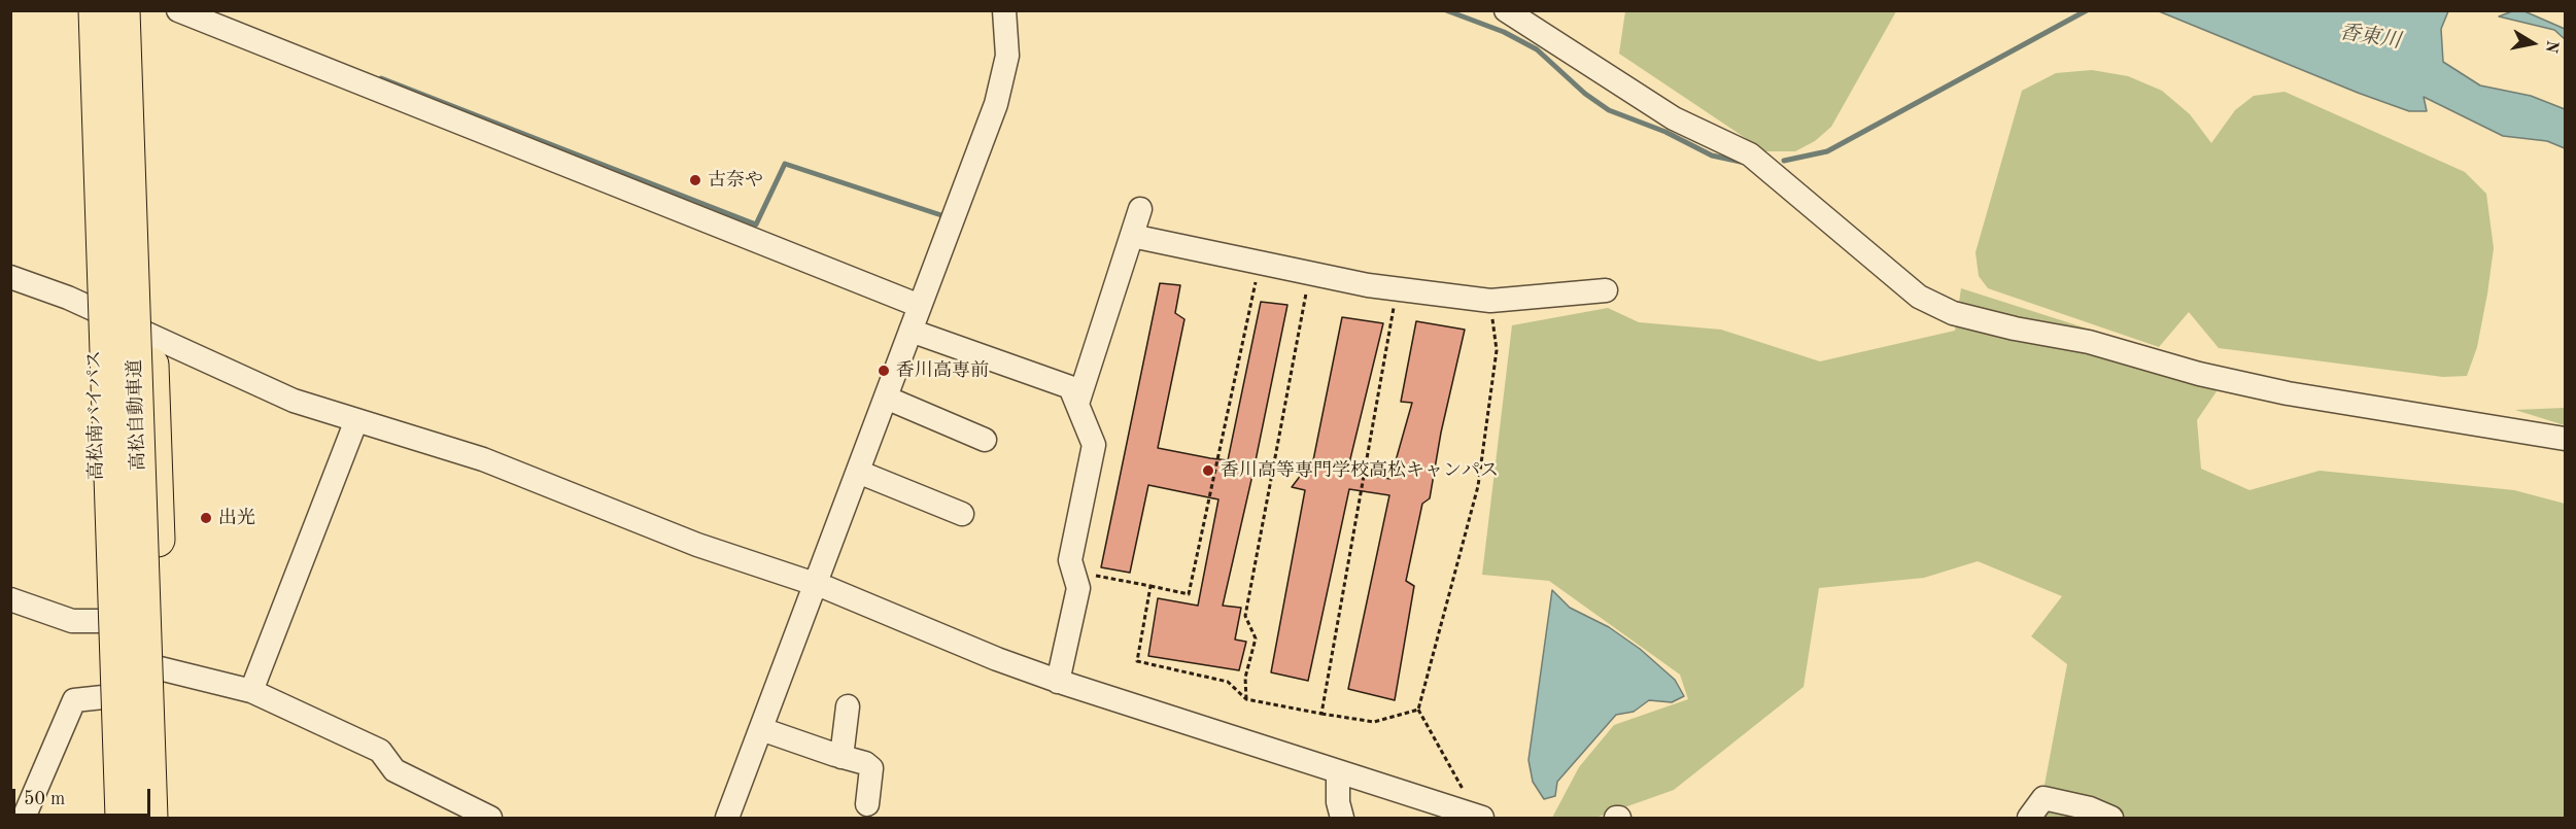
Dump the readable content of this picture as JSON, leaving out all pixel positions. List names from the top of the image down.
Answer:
{
  "streets": {
    "highway": ["高松南バイパス", "高松自動車道"]
  },
  "water": ["香東川"],
  "places": [
    "古奈や",
    "香川高専前",
    "香川高等専門学校高松キャンパス",
    "出光"
  ],
  "scale_bar": "50 m",
  "north": "right"
}
